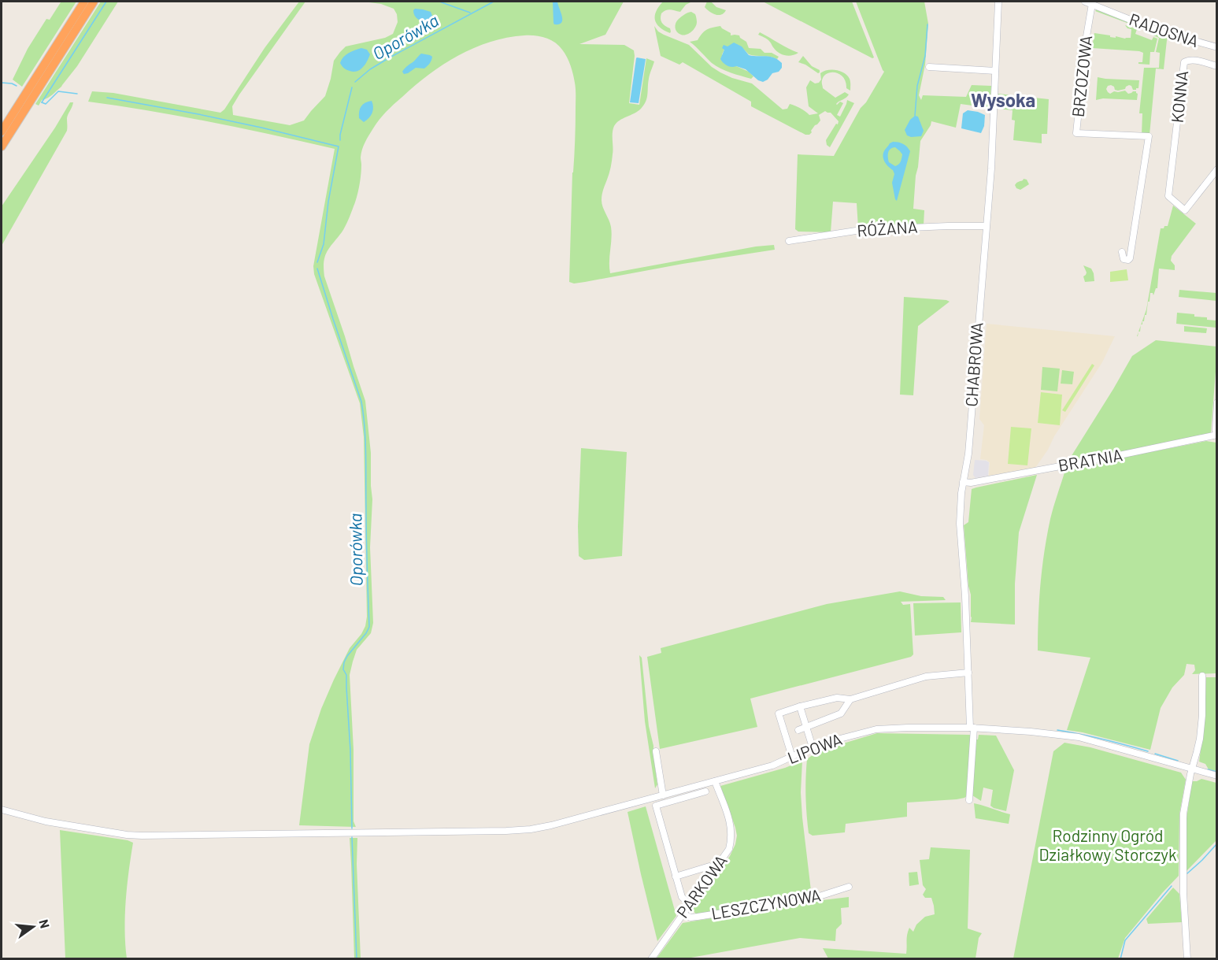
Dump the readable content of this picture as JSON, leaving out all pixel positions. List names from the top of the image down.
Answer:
{
  "streets": {
    "street": [
      "RADOSNA",
      "BRZOZOWA",
      "KONNA",
      "RÓŻANA",
      "CHABROWA",
      "BRATNIA",
      "LIPOWA",
      "PARKOWA",
      "LESZCZYNOWA"
    ]
  },
  "crossings": [
    ["RADOSNA", "BRZOZOWA"],
    ["RÓŻANA", "CHABROWA"],
    ["CHABROWA", "BRATNIA"],
    ["CHABROWA", "LIPOWA"],
    ["LIPOWA", "PARKOWA"],
    ["PARKOWA", "LESZCZYNOWA"]
  ],
  "districts": ["Wysoka"],
  "water": ["Oporówka"],
  "parks": ["Rodzinny Ogród Działkowy Storczyk"],
  "north": "right"
}
